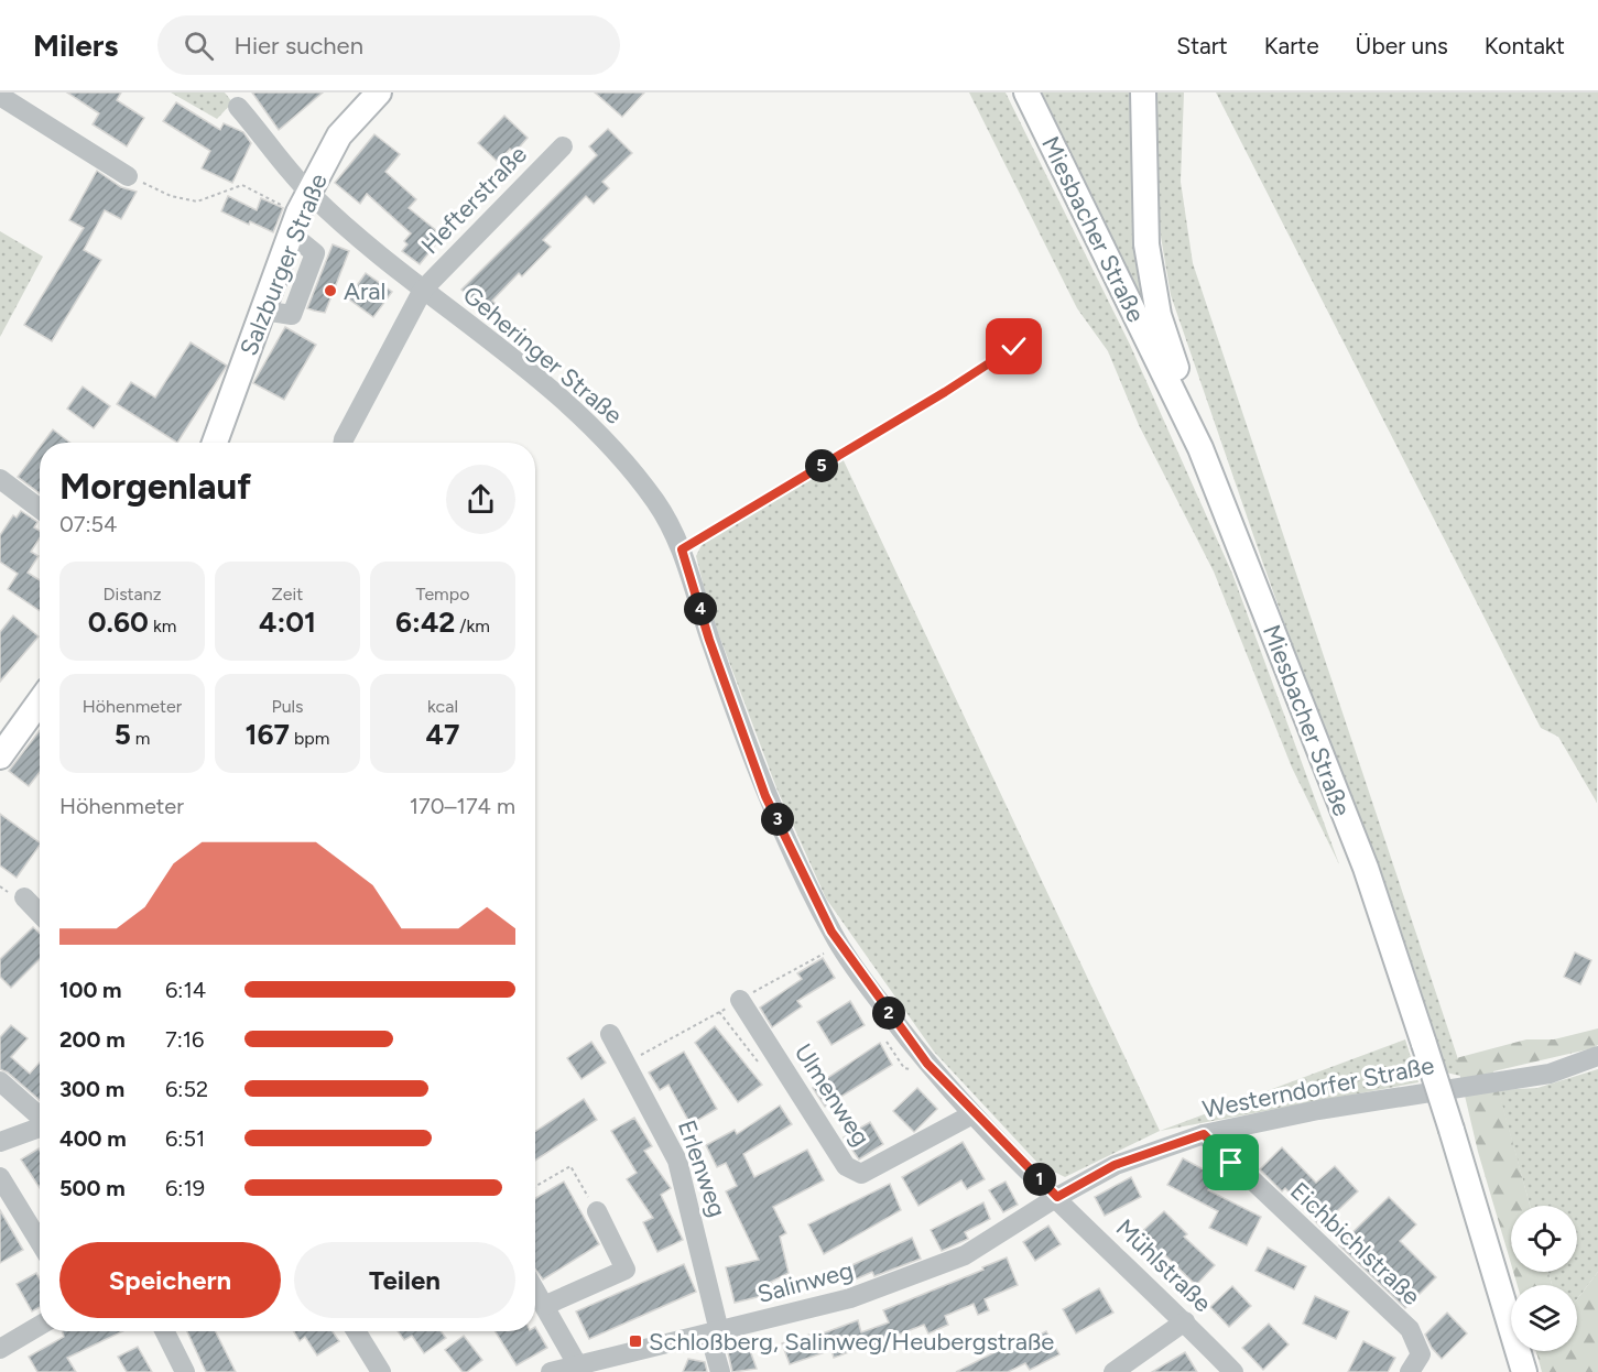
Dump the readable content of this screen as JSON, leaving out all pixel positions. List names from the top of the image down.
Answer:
{
  "streets": {
    "main road": ["Miesbacher Straße", "Salzburger Straße"],
    "street": [
      "Hefterstraße",
      "Geheringer Straße",
      "Westerndorfer Straße",
      "Ulmenweg",
      "Erlenweg",
      "Eichbichlstraße",
      "Mühlstraße",
      "Salinweg"
    ]
  },
  "crossings": [
    ["Hefterstraße", "Geheringer Straße"],
    ["Salzburger Straße", "Geheringer Straße"],
    ["Geheringer Straße", "Westerndorfer Straße"],
    ["Geheringer Straße", "Ulmenweg"],
    ["Geheringer Straße", "Mühlstraße"],
    ["Geheringer Straße", "Salinweg"],
    ["Westerndorfer Straße", "Eichbichlstraße"],
    ["Westerndorfer Straße", "Mühlstraße"],
    ["Westerndorfer Straße", "Salinweg"],
    ["Erlenweg", "Salinweg"],
    ["Mühlstraße", "Salinweg"]
  ],
  "places": {
    "other": ["Aral"],
    "transit": ["Schloßberg, Salinweg/Heubergstraße"]
  },
  "page": {
    "header": "Milers",
    "search": "Hier suchen",
    "nav": [
      "Start",
      "Karte",
      "Über uns",
      "Kontakt"
    ],
    "heading": ["Morgenlauf", "07:54"],
    "pins": [
      "5",
      "4",
      "3",
      "2",
      "1"
    ],
    "stats": [
      ["Distanz", "0.60 km"],
      ["Zeit", "4:01"],
      ["Tempo", "6:42 /km"],
      ["Höhenmeter", "5 m"],
      ["Puls", "167 bpm"],
      ["kcal", "47"]
    ],
    "chart": ["Höhenmeter", "170–174 m"],
    "list": [
      {
        "name": "100 m",
        "note": "6:14"
      },
      {
        "name": "200 m",
        "note": "7:16"
      },
      {
        "name": "300 m",
        "note": "6:52"
      },
      {
        "name": "400 m",
        "note": "6:51"
      },
      {
        "name": "500 m",
        "note": "6:19"
      }
    ],
    "buttons": ["Speichern", "Teilen"]
  }
}
